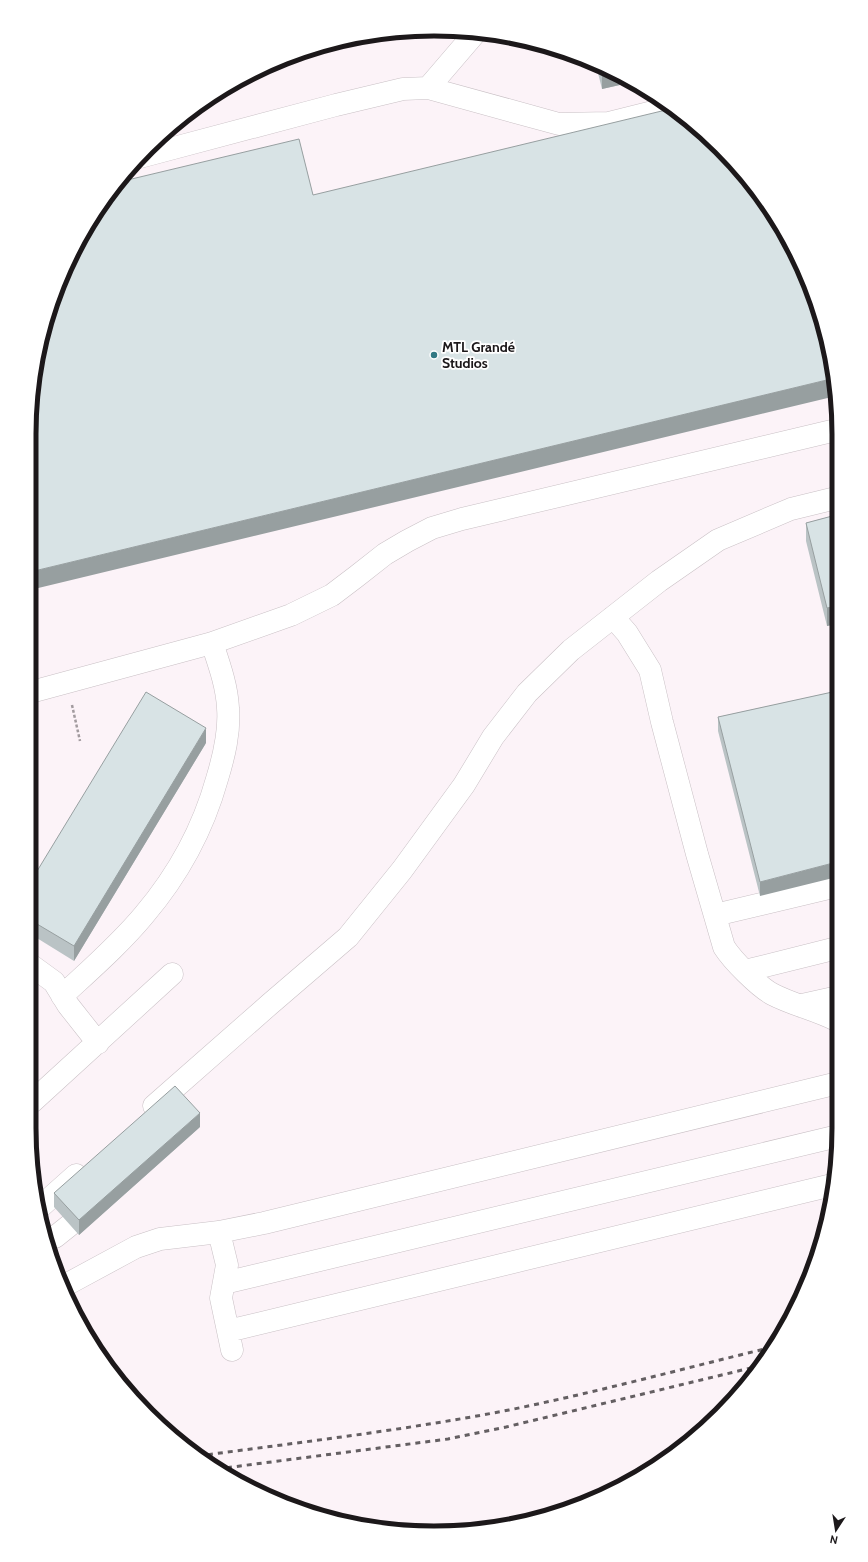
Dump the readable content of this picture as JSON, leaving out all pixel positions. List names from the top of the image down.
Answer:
{
  "places": ["MTL Grandé Studios"],
  "north": "bottom"
}
